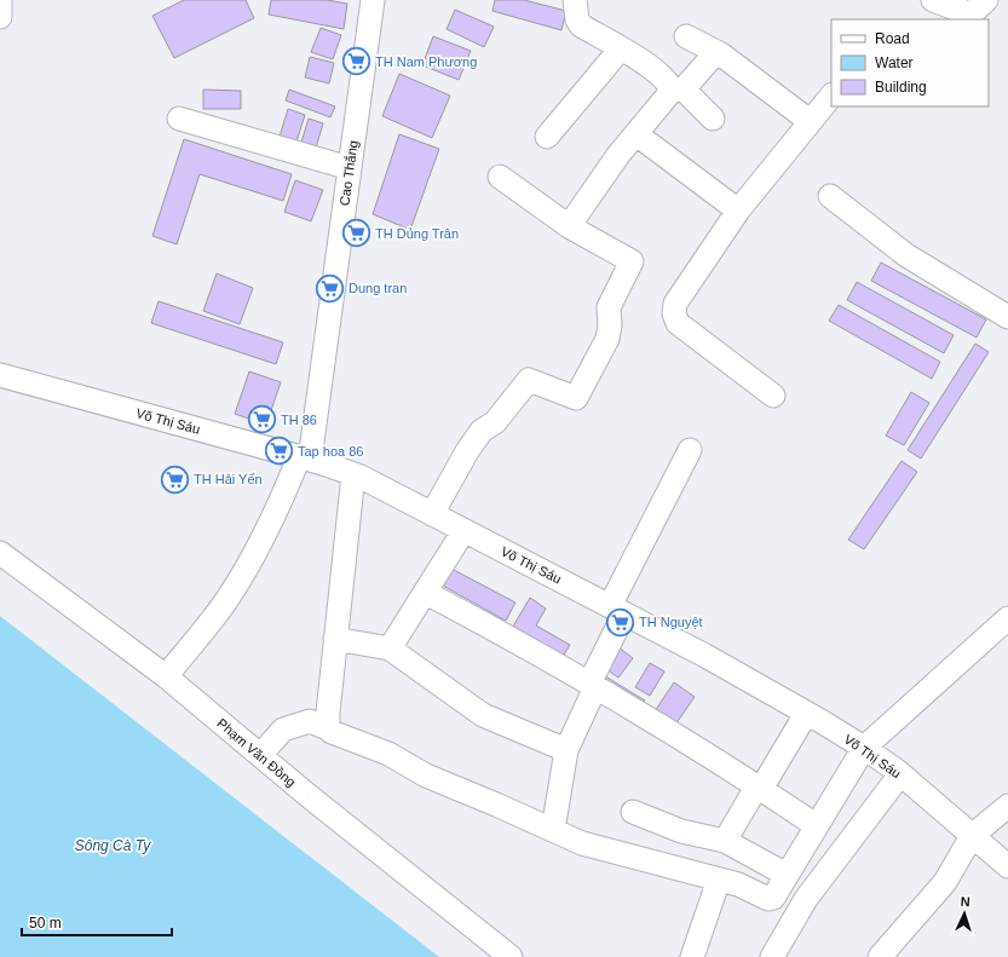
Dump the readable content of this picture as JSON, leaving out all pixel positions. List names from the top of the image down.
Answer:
{
  "streets": {
    "street": ["Cao Thắng", "Võ Thị Sáu", "Phạm Văn Đồng"]
  },
  "crossings": [
    ["Cao Thắng", "Võ Thị Sáu"],
    ["Cao Thắng", "Phạm Văn Đồng"]
  ],
  "water": ["Sông Cà Ty"],
  "places": {
    "supermarket": [
      "TH Nam Phương",
      "TH Dủng Trân",
      "Dung tran",
      "TH 86",
      "Tap hoa 86",
      "TH Hải Yến",
      "TH Nguyệt"
    ]
  },
  "legend": ["Road", "Water", "Building"],
  "scale_bar": "50 m",
  "north": "top"
}
